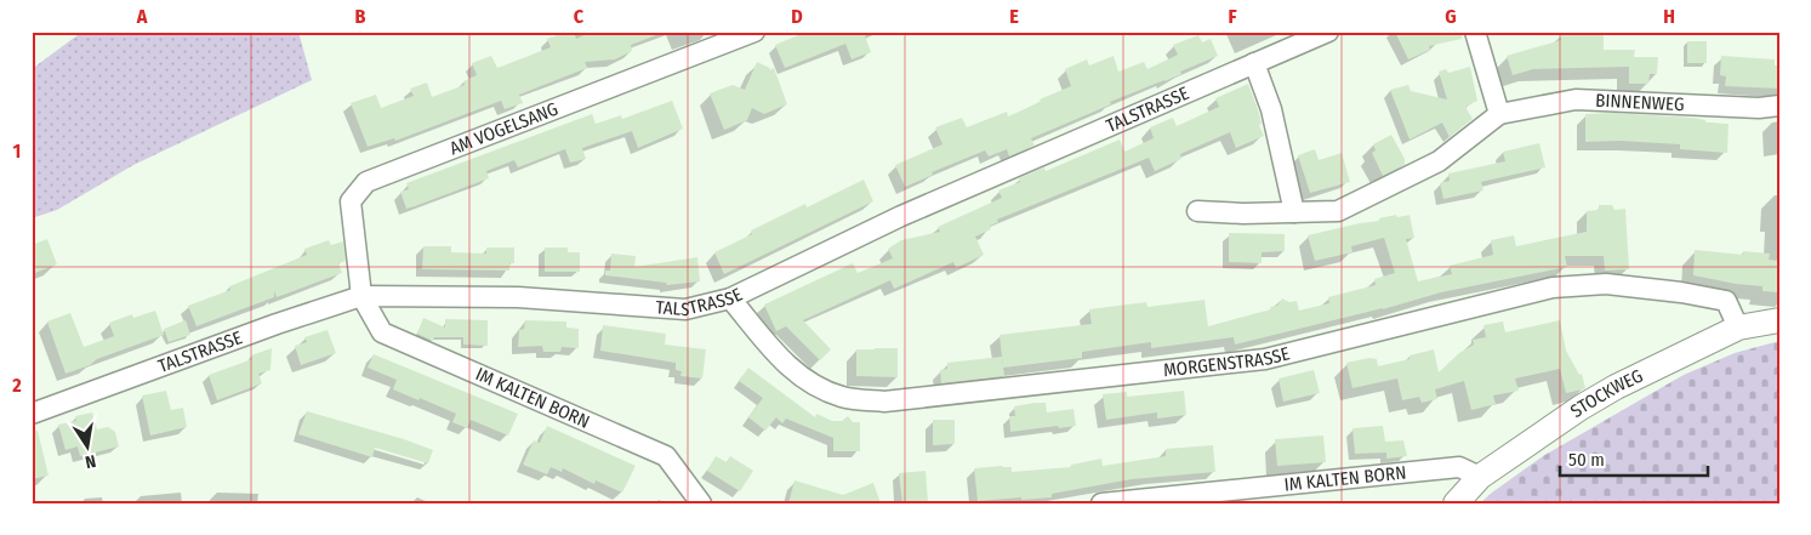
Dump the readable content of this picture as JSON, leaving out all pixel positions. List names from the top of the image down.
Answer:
{
  "streets": {
    "street": [
      "BINNENWEG",
      "TALSTRASSE",
      "AM VOGELSANG",
      "MORGENSTRASSE",
      "STOCKWEG",
      "IM KALTEN BORN"
    ]
  },
  "crossings": [
    ["TALSTRASSE", "AM VOGELSANG"],
    ["TALSTRASSE", "MORGENSTRASSE"],
    ["TALSTRASSE", "IM KALTEN BORN"],
    ["AM VOGELSANG", "IM KALTEN BORN"],
    ["MORGENSTRASSE", "STOCKWEG"],
    ["STOCKWEG", "IM KALTEN BORN"]
  ],
  "scale_bar": "50 m",
  "north": "bottom",
  "grid": {
    "columns": [
      "A",
      "B",
      "C",
      "D",
      "E",
      "F",
      "G",
      "H"
    ],
    "rows": ["1", "2"]
  }
}
